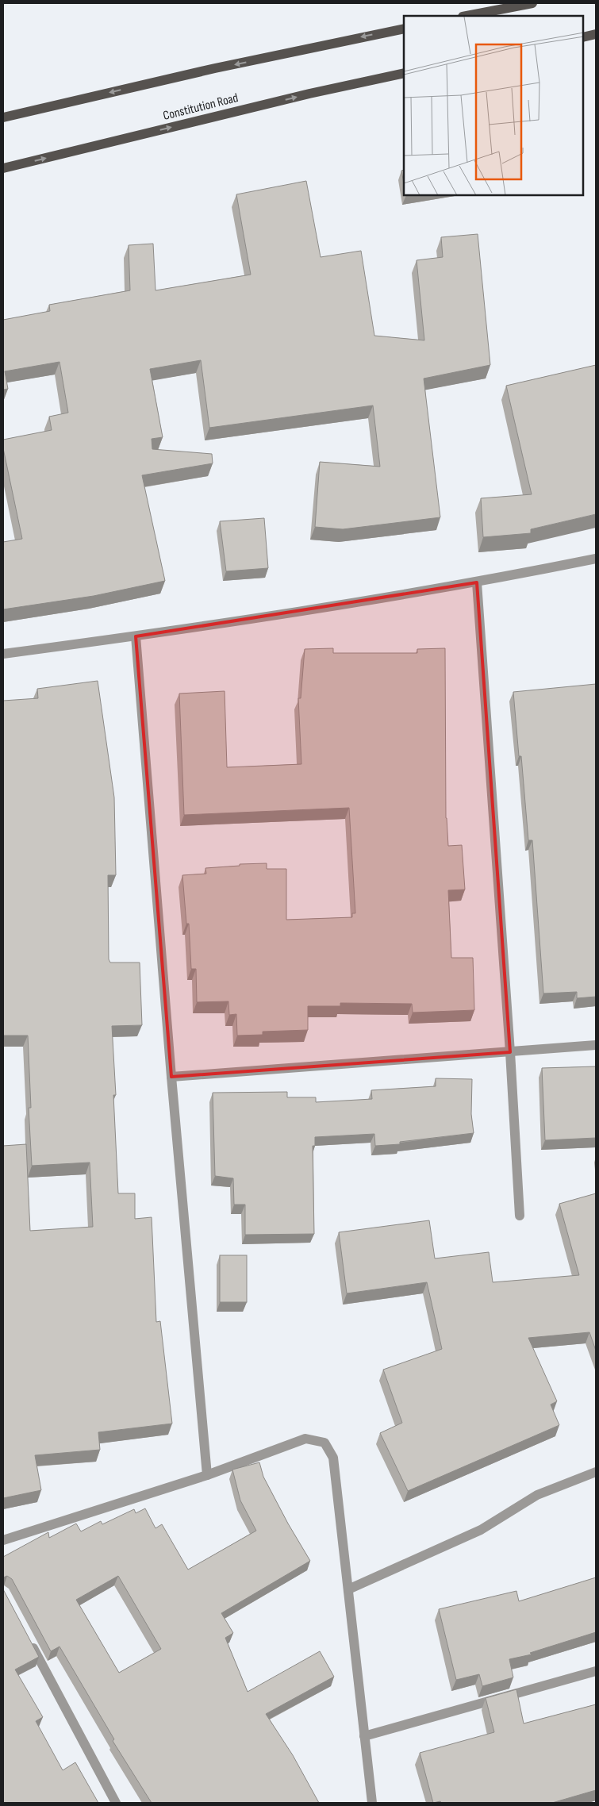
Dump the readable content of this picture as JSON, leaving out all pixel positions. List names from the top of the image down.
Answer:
{
  "streets": {
    "main road": ["Constitution Road"]
  }
}
